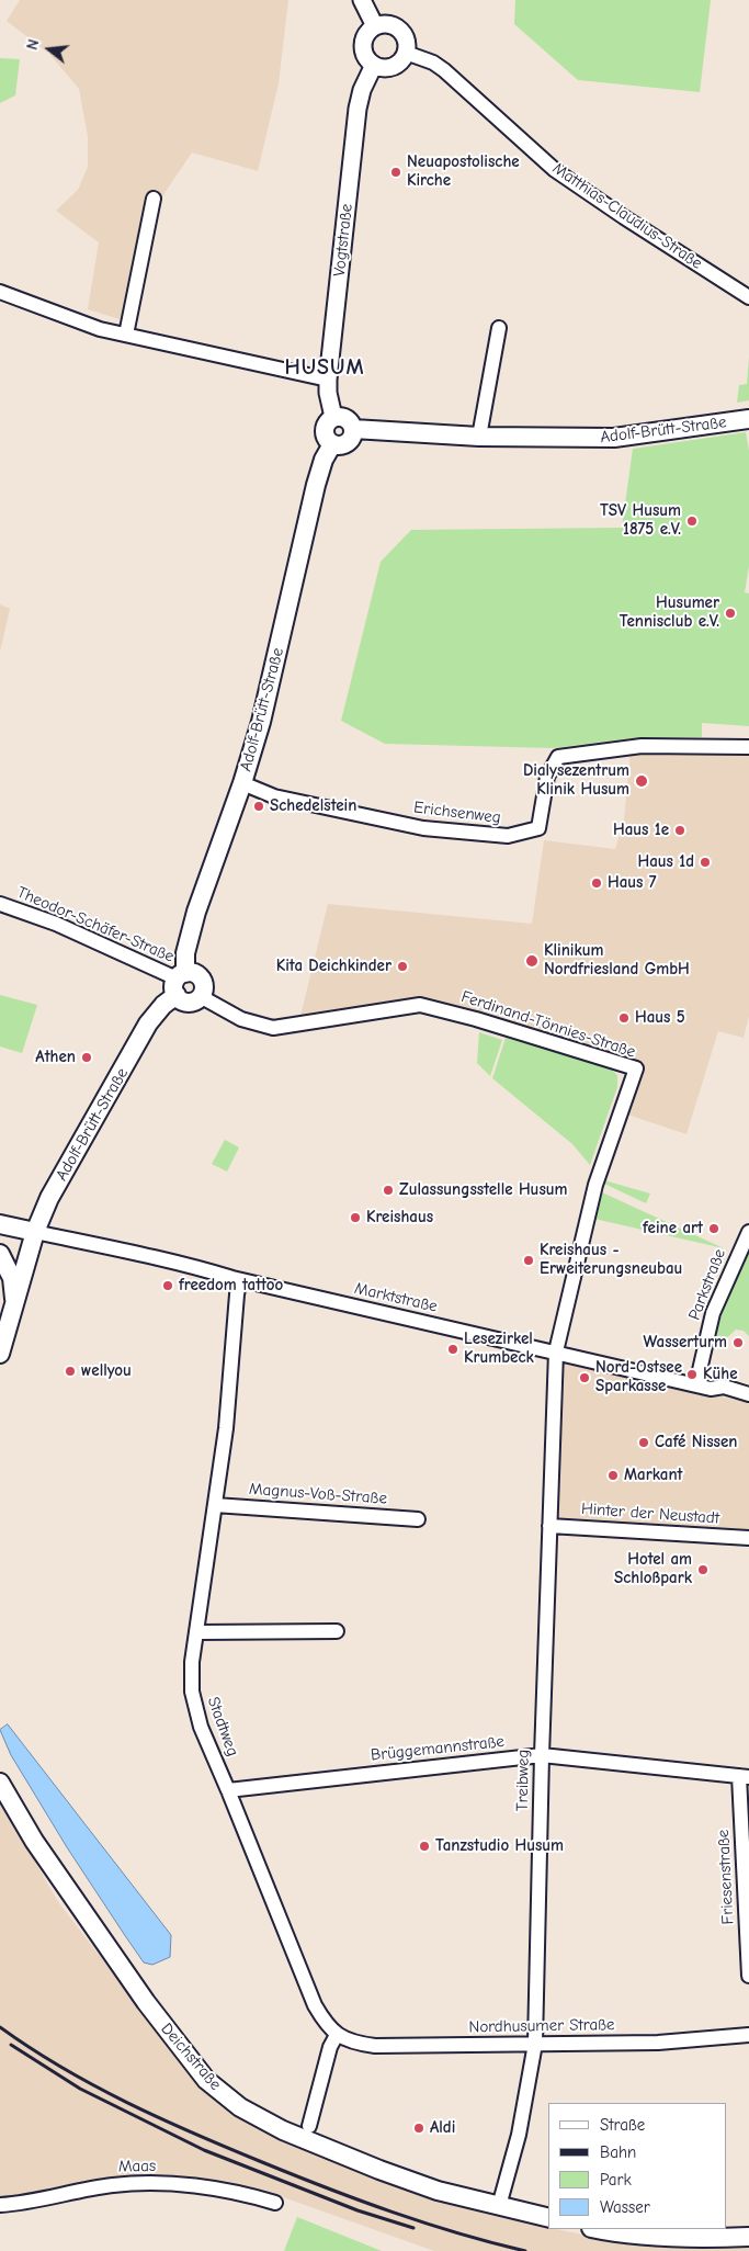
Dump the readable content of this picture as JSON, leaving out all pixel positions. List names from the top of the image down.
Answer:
{
  "streets": {
    "main road": ["Adolf-Brütt-Straße", "Deichstraße"],
    "street": [
      "Matthias-Claudius-Straße",
      "Vogtstraße",
      "Erichsenweg",
      "Theodor-Schäfer-Straße",
      "Ferdinand-Tönnies-Straße",
      "Parkstraße",
      "Marktstraße",
      "Magnus-Voß-Straße",
      "Hinter der Neustadt",
      "Stadtweg",
      "Brüggemannstraße",
      "Treibweg",
      "Friesenstraße",
      "Nordhusumer Straße",
      "Maas"
    ]
  },
  "crossings": [
    ["Matthias-Claudius-Straße", "Vogtstraße"],
    ["Vogtstraße", "Adolf-Brütt-Straße"],
    ["Adolf-Brütt-Straße", "Erichsenweg"],
    ["Adolf-Brütt-Straße", "Theodor-Schäfer-Straße"],
    ["Adolf-Brütt-Straße", "Ferdinand-Tönnies-Straße"],
    ["Adolf-Brütt-Straße", "Marktstraße"],
    ["Theodor-Schäfer-Straße", "Ferdinand-Tönnies-Straße"],
    ["Ferdinand-Tönnies-Straße", "Marktstraße"],
    ["Ferdinand-Tönnies-Straße", "Treibweg"],
    ["Parkstraße", "Marktstraße"],
    ["Marktstraße", "Stadtweg"],
    ["Marktstraße", "Treibweg"],
    ["Magnus-Voß-Straße", "Stadtweg"],
    ["Hinter der Neustadt", "Treibweg"],
    ["Stadtweg", "Brüggemannstraße"],
    ["Stadtweg", "Nordhusumer Straße"],
    ["Brüggemannstraße", "Treibweg"],
    ["Brüggemannstraße", "Friesenstraße"],
    ["Treibweg", "Nordhusumer Straße"],
    ["Treibweg", "Deichstraße"]
  ],
  "districts": ["HUSUM"],
  "places": [
    "Neuapostolische Kirche",
    "TSV Husum 1875 e.V.",
    "Husumer Tennisclub e.V.",
    "Dialysezentrum Klinik Husum",
    "Schedelstein",
    "Haus 1e",
    "Haus 1d",
    "Haus 7",
    "Klinikum Nordfriesland GmbH",
    "Kita Deichkinder",
    "Haus 5",
    "Athen",
    "Zulassungsstelle Husum",
    "Kreishaus",
    "feine art",
    "Kreishaus - Erweiterungsneubau",
    "freedom tattoo",
    "Wasserturm",
    "Lesezirkel Krumbeck",
    "wellyou",
    "Kühe",
    "Nord-Ostsee Sparkasse",
    "Café Nissen",
    "Markant",
    "Hotel am Schloßpark",
    "Tanzstudio Husum",
    "Aldi"
  ],
  "legend": [
    "Straße",
    "Bahn",
    "Park",
    "Wasser"
  ],
  "north": "left"
}
